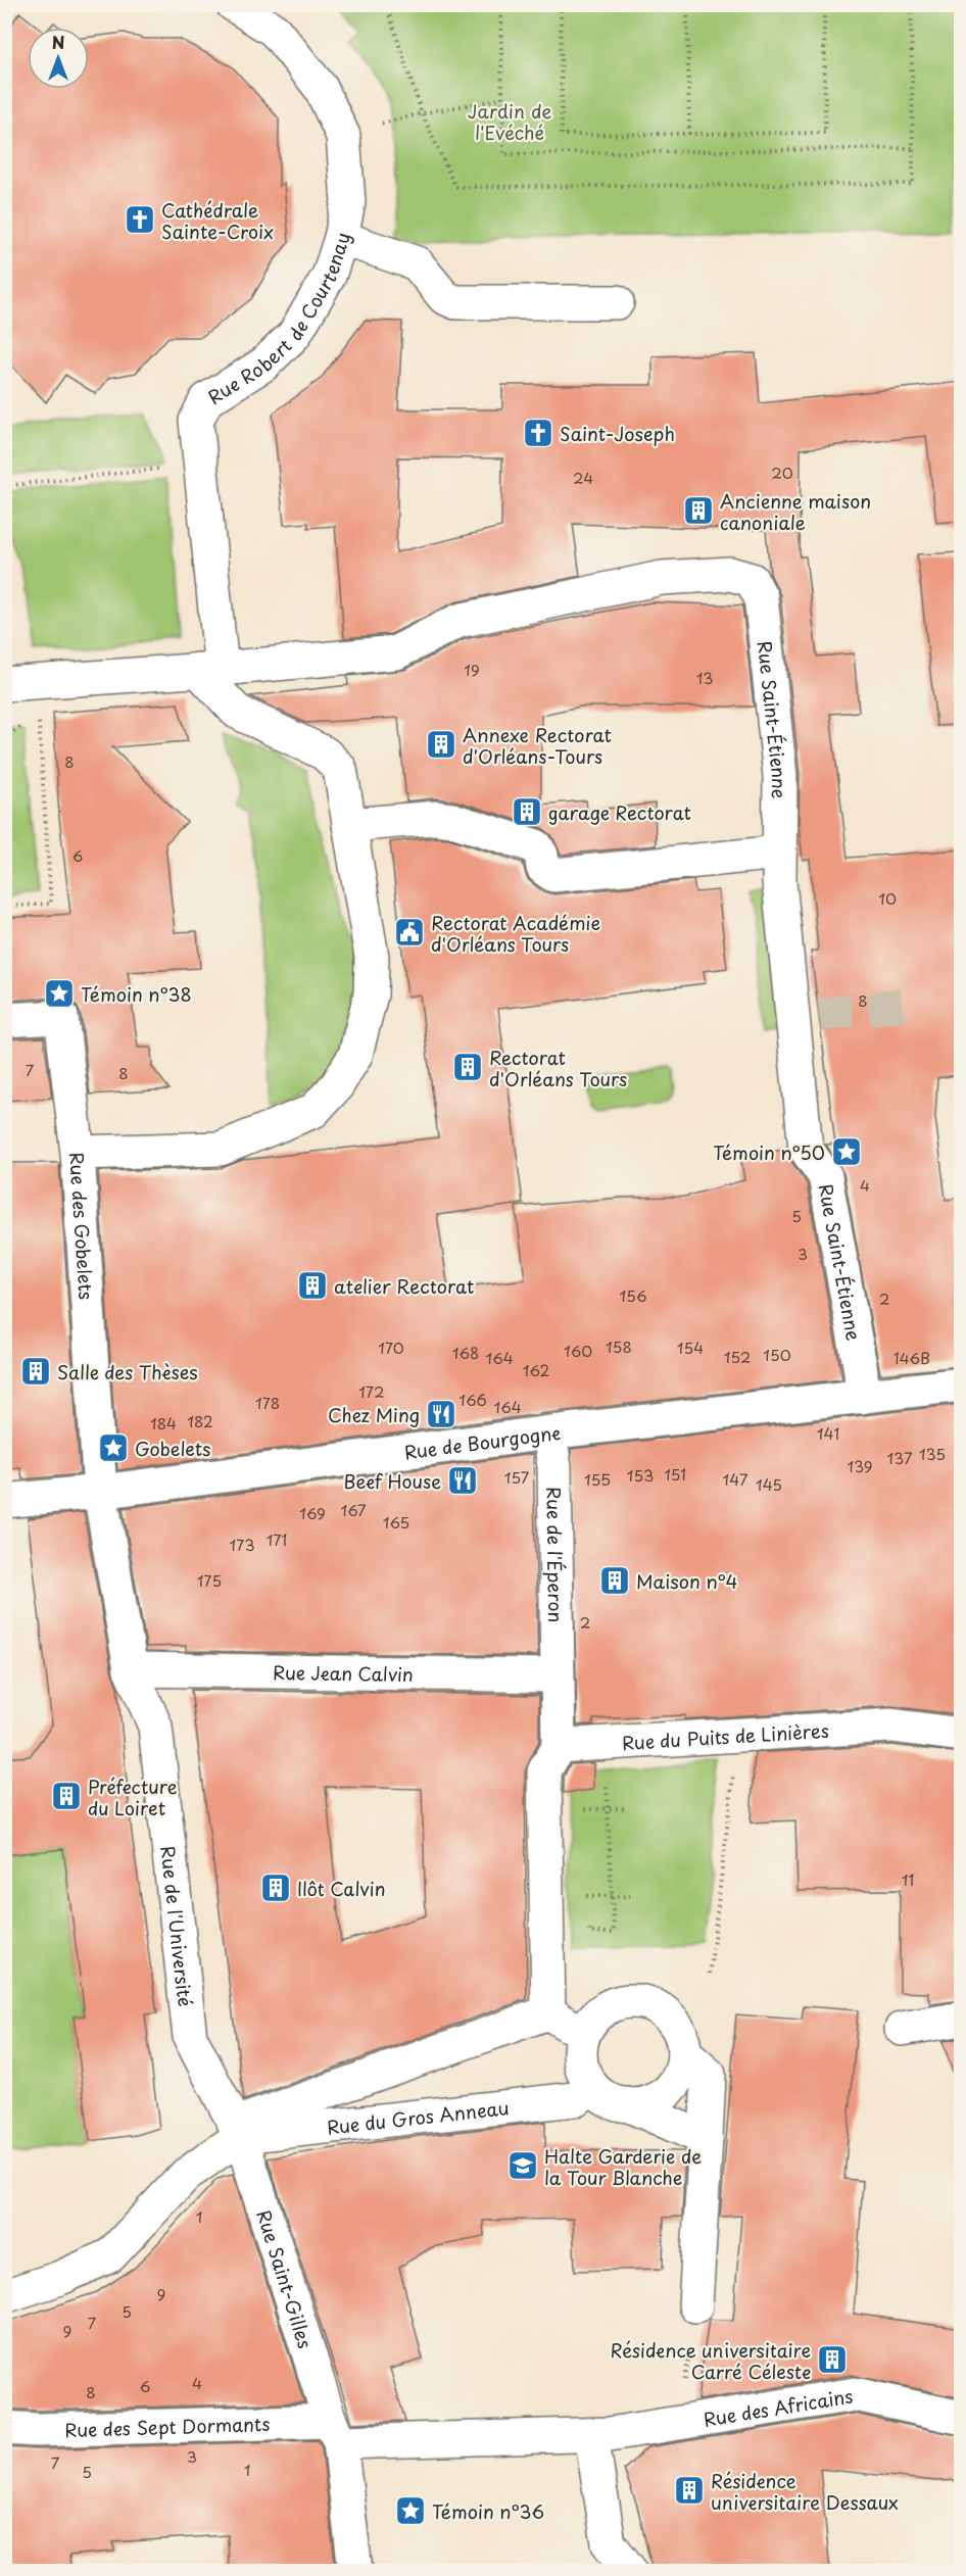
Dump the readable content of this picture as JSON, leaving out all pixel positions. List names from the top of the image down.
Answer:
{
  "streets": {
    "street": [
      "Rue Robert de Courtenay",
      "Rue Saint-Étienne",
      "Rue des Gobelets",
      "Rue de Bourgogne",
      "Rue de l'Éperon",
      "Rue Jean Calvin",
      "Rue du Puits de Linières",
      "Rue de l'Université",
      "Rue du Gros Anneau",
      "Rue Saint-Gilles",
      "Rue des Africains",
      "Rue des Sept Dormants"
    ]
  },
  "crossings": [
    ["Rue Robert de Courtenay", "Rue Saint-Étienne"],
    ["Rue Saint-Étienne", "Rue de Bourgogne"],
    ["Rue des Gobelets", "Rue de Bourgogne"],
    ["Rue des Gobelets", "Rue de l'Université"],
    ["Rue de Bourgogne", "Rue de l'Éperon"],
    ["Rue de Bourgogne", "Rue de l'Université"],
    ["Rue de l'Éperon", "Rue Jean Calvin"],
    ["Rue Jean Calvin", "Rue de l'Université"],
    ["Rue de l'Université", "Rue du Gros Anneau"],
    ["Rue de l'Université", "Rue Saint-Gilles"],
    ["Rue du Gros Anneau", "Rue Saint-Gilles"],
    ["Rue Saint-Gilles", "Rue des Africains"],
    ["Rue Saint-Gilles", "Rue des Sept Dormants"],
    ["Rue des Africains", "Rue des Sept Dormants"]
  ],
  "parks": ["Jardin de l'Evéché"],
  "places": {
    "church": ["Cathédrale Sainte-Croix", "Saint-Joseph"],
    "building": [
      "Ancienne maison canoniale",
      "Annexe Rectorat d'Orléans-Tours",
      "garage Rectorat",
      "Rectorat d'Orléans Tours",
      "atelier Rectorat",
      "Salle des Thèses",
      "Maison n°4",
      "Préfecture du Loiret",
      "Ilôt Calvin",
      "Résidence universitaire Carré Céleste",
      "Résidence universitaire Dessaux"
    ],
    "public building": ["Rectorat Académie d'Orléans Tours"],
    "place": [
      "Témoin n°38",
      "Témoin n°50",
      "Gobelets",
      "Témoin n°36"
    ],
    "restaurant": ["Chez Ming", "Beef House"],
    "school or university": ["Halte Garderie de la Tour Blanche"]
  },
  "house_numbers": [
    "20",
    "24",
    "19",
    "13",
    "8",
    "6",
    "10",
    "8",
    "7",
    "8",
    "4",
    "5",
    "3",
    "156",
    "2",
    "158",
    "170",
    "154",
    "160",
    "168",
    "150",
    "152",
    "164",
    "146B",
    "162",
    "172",
    "166",
    "178",
    "164",
    "182",
    "184",
    "141",
    "135",
    "137",
    "139",
    "151",
    "153",
    "157",
    "155",
    "147",
    "145",
    "167",
    "169",
    "165",
    "171",
    "173",
    "175",
    "2",
    "11",
    "1",
    "9",
    "5",
    "7",
    "9",
    "4",
    "6",
    "8",
    "3",
    "7",
    "1",
    "5"
  ],
  "north": "top"
}
